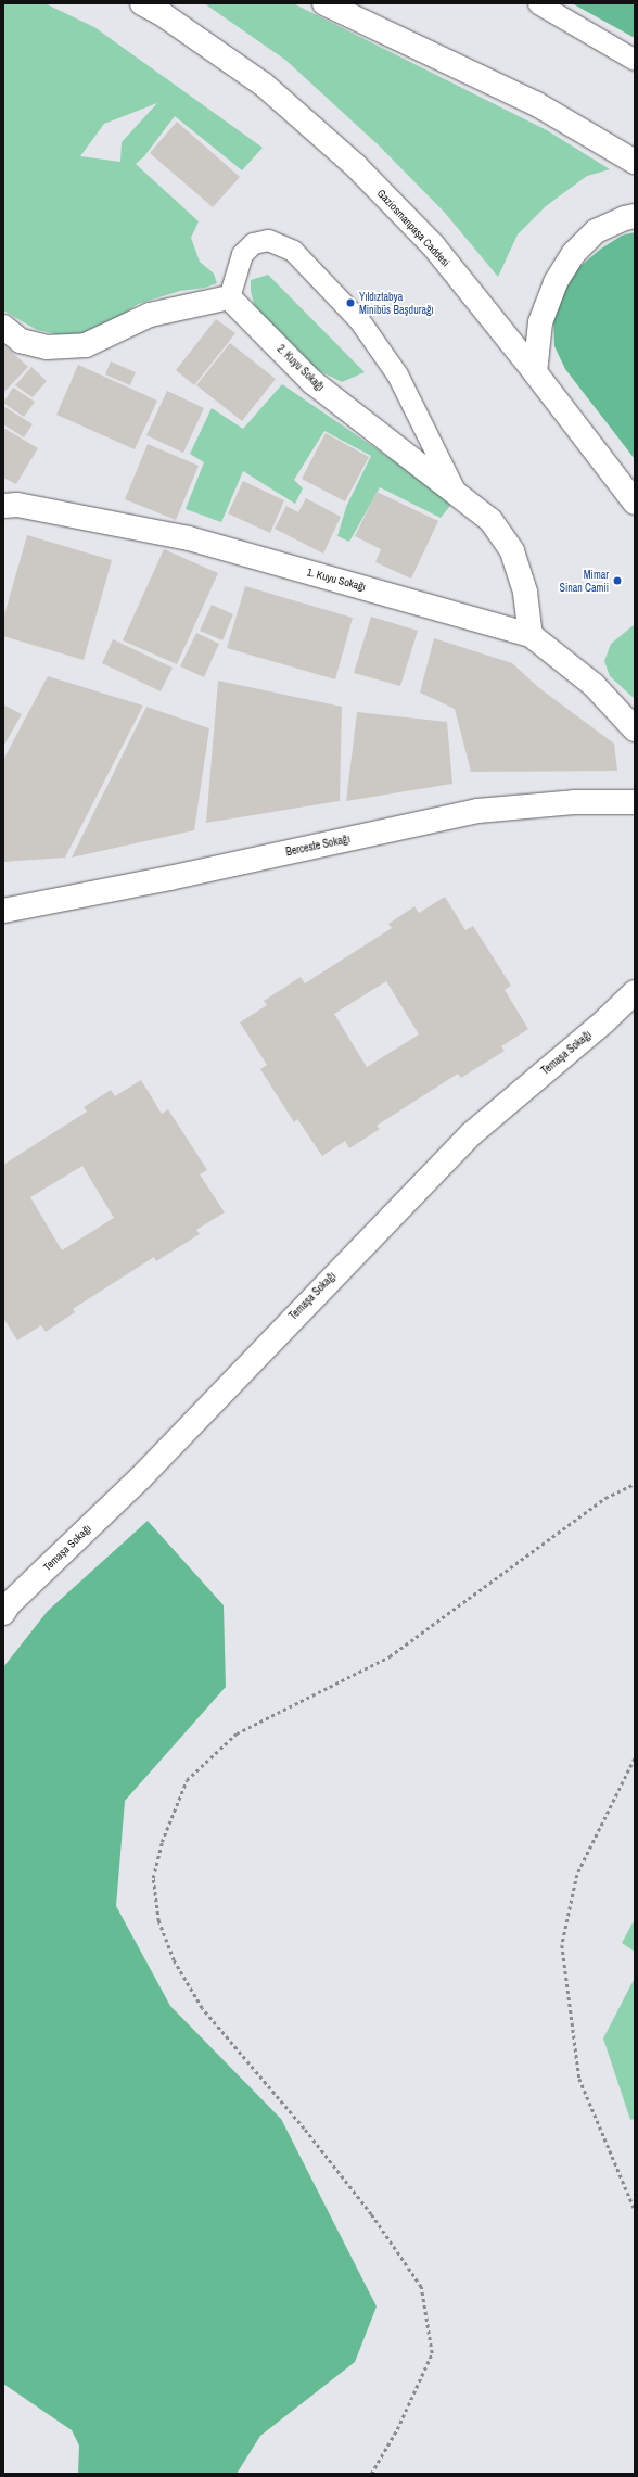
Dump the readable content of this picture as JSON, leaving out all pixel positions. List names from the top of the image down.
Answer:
{
  "streets": {
    "street": [
      "Gaziosmanpaşa Caddesi",
      "2. Kuyu Sokağı",
      "1. Kuyu Sokağı",
      "Berceste Sokağı",
      "Temaşa Sokağı"
    ]
  },
  "crossings": [
    ["2. Kuyu Sokağı", "1. Kuyu Sokağı"]
  ],
  "places": ["Yıldıztabya Minibüs Başdurağı", "Mimar Sinan Camii"]
}
